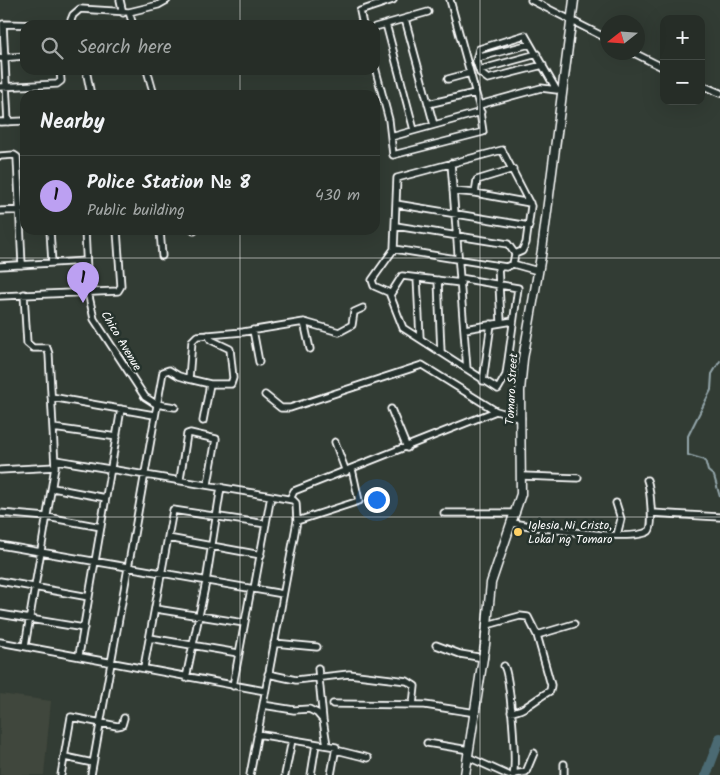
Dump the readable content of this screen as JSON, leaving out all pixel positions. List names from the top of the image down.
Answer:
{
  "streets": {
    "street": ["Chico Avenue", "Tomaro Street"]
  },
  "places": ["Iglesia Ni Cristo, Lokal ng Tomaro"],
  "north": "left",
  "page": {
    "map_buttons": ["+", "−"],
    "search": "Search here",
    "heading": "Nearby",
    "list": [
      {
        "mark": "1",
        "name": "Police Station № 8",
        "note": "Public building",
        "value": "430 m"
      }
    ],
    "pins": "1"
  }
}
